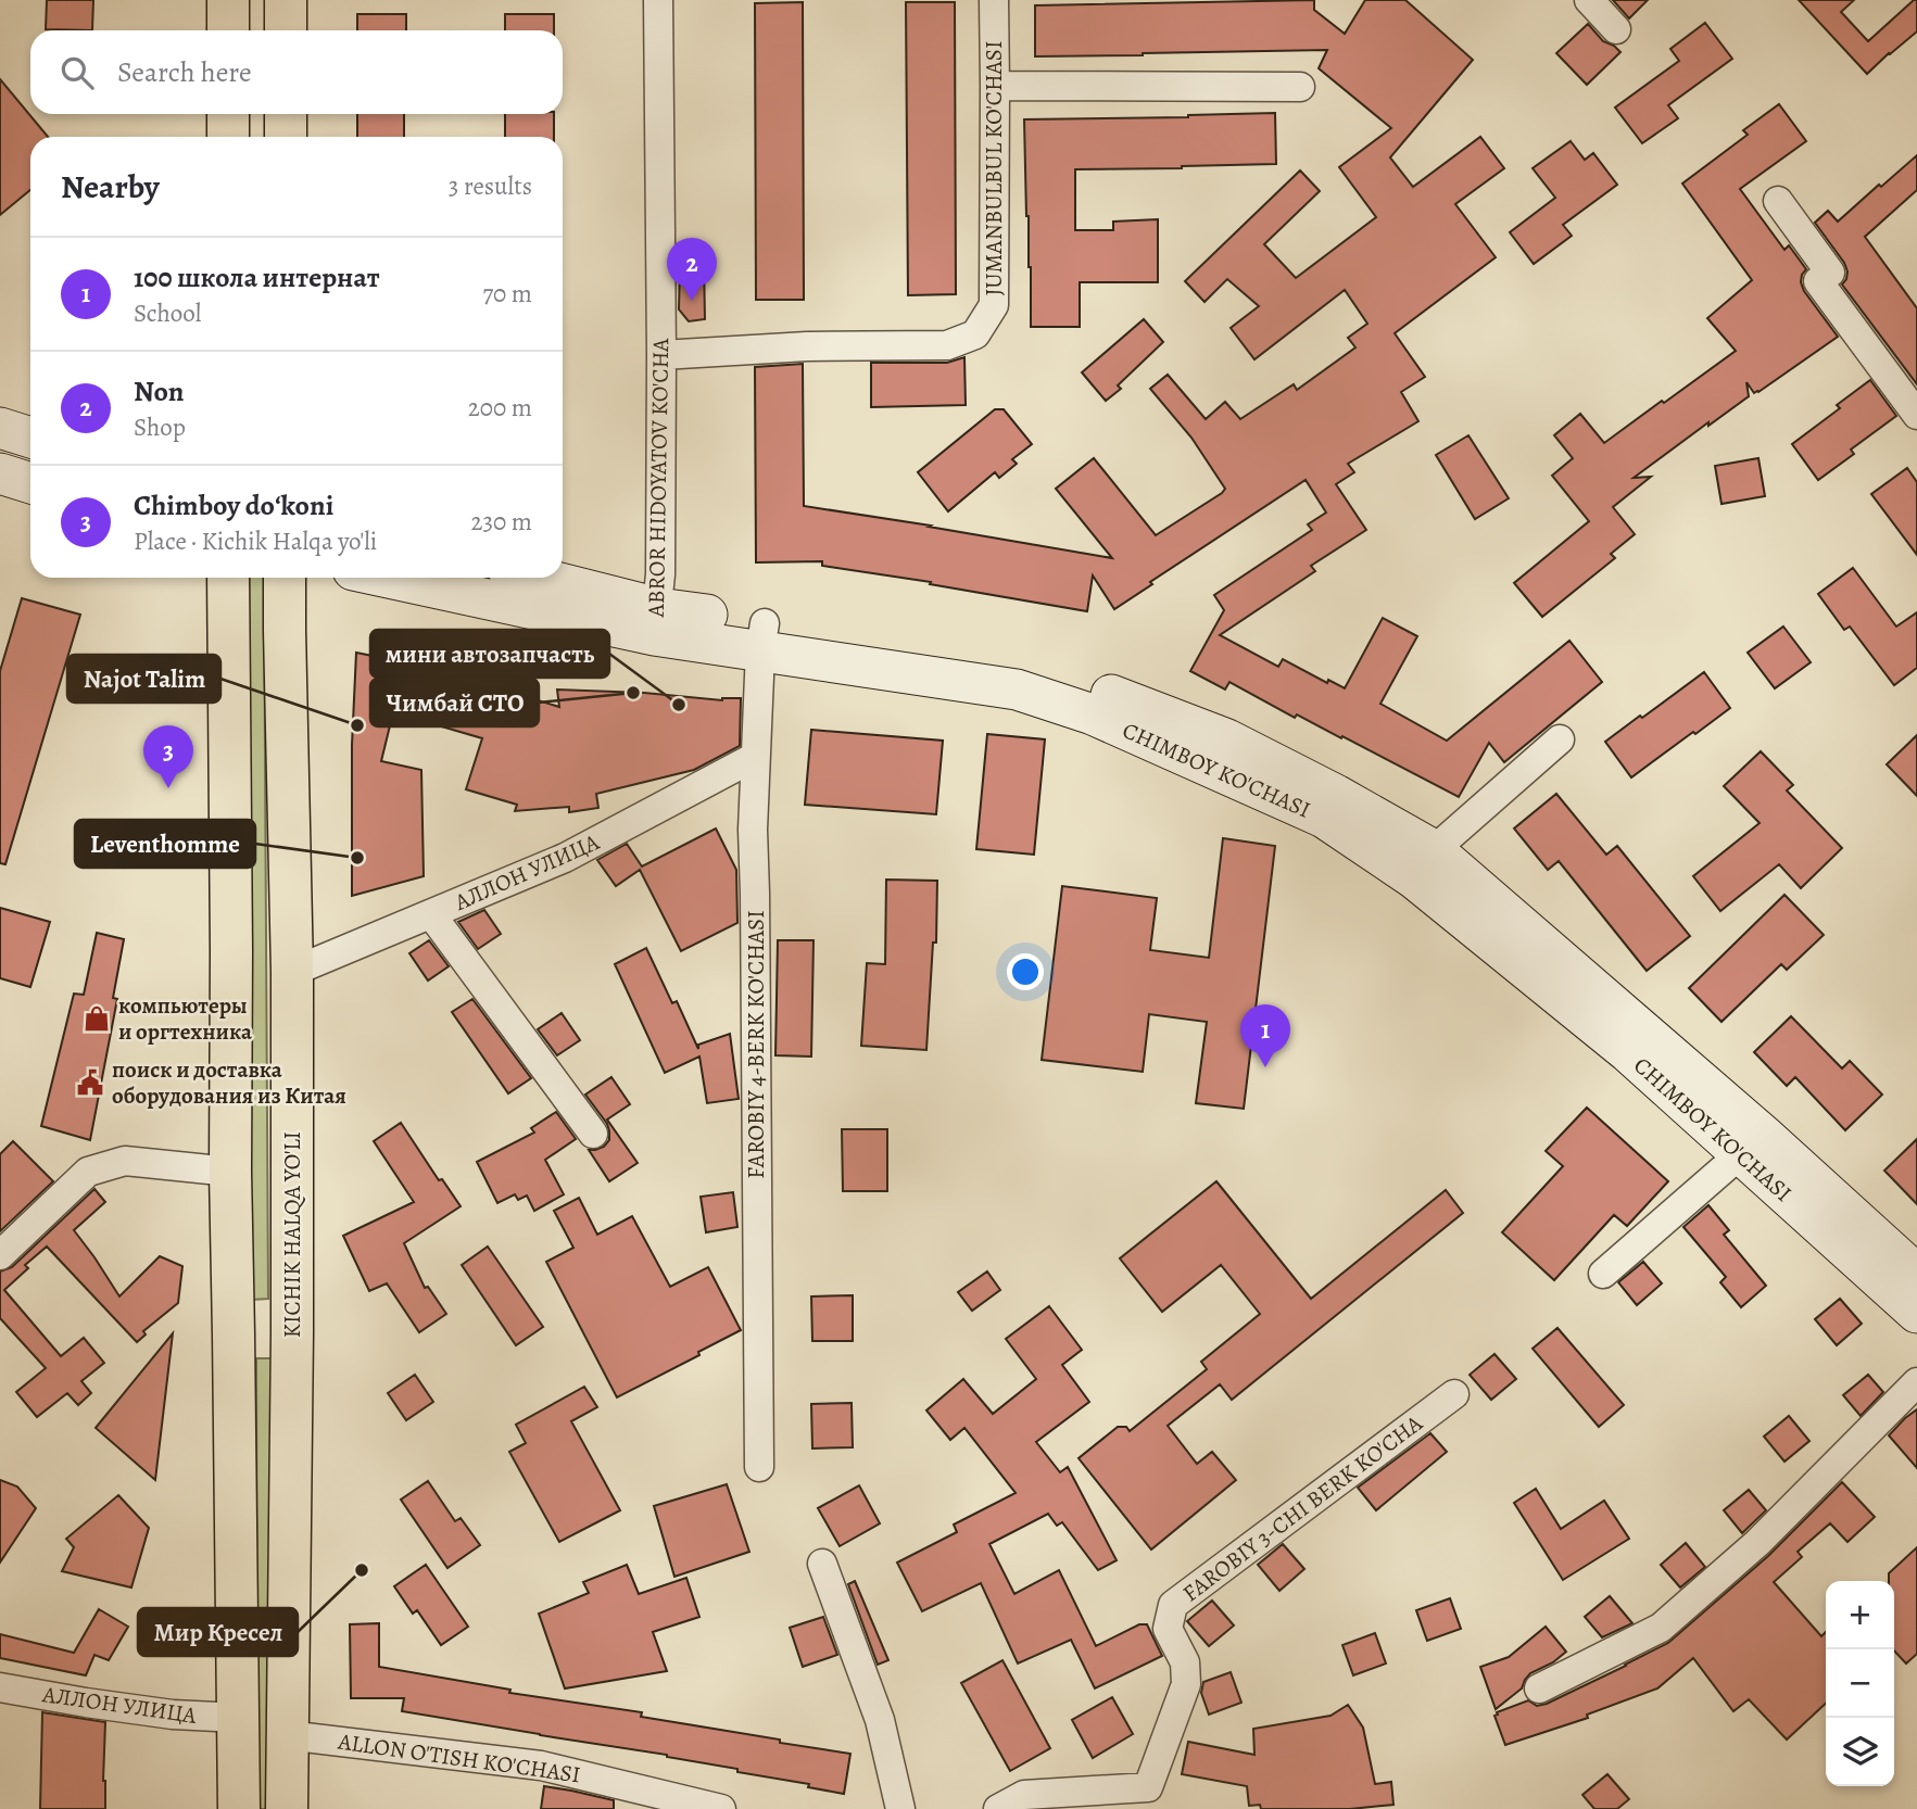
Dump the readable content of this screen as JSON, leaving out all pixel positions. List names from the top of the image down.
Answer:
{
  "streets": {
    "highway": ["KICHIK HALQA YO'LI"],
    "main road": ["CHIMBOY KO'CHASI"],
    "street": [
      "JUMANBULBUL KO'CHASI",
      "ABROR HIDOYATOV KO'CHA",
      "АЛЛОН УЛИЦА",
      "FAROBIY 4-BERK KO'CHASI",
      "FAROBIY 3-CHI BERK KO'CHA",
      "ALLON O'TISH KO'CHASI"
    ]
  },
  "crossings": [
    ["JUMANBULBUL KO'CHASI", "ABROR HIDOYATOV KO'CHA"],
    ["ABROR HIDOYATOV KO'CHA", "CHIMBOY KO'CHASI"],
    ["CHIMBOY KO'CHASI", "FAROBIY 4-BERK KO'CHASI"],
    ["АЛЛОН УЛИЦА", "FAROBIY 4-BERK KO'CHASI"],
    ["АЛЛОН УЛИЦА", "KICHIK HALQA YO'LI"],
    ["KICHIK HALQA YO'LI", "ALLON O'TISH KO'CHASI"]
  ],
  "places": {
    "other": [
      "Чимбай СТО",
      "мини автозапчасть",
      "Najot Talim",
      "Leventhomme",
      "Мир Кресел"
    ],
    "shop": ["компьютеры и оргтехника"],
    "public building": ["поиск и доставка оборудования из Китая"]
  },
  "page": {
    "search": "Search here",
    "heading": ["Nearby", "3 results"],
    "list": [
      {
        "mark": "1",
        "name": "100 школа интернат",
        "note": "School",
        "value": "70 m"
      },
      {
        "mark": "2",
        "name": "Non",
        "note": "Shop",
        "value": "200 m"
      },
      {
        "mark": "3",
        "name": "Chimboy doʻkoni",
        "note": "Place · Kichik Halqa yo'li",
        "value": "230 m"
      }
    ],
    "pins": ["2", "3", "1"],
    "map_buttons": ["+", "−"]
  }
}
